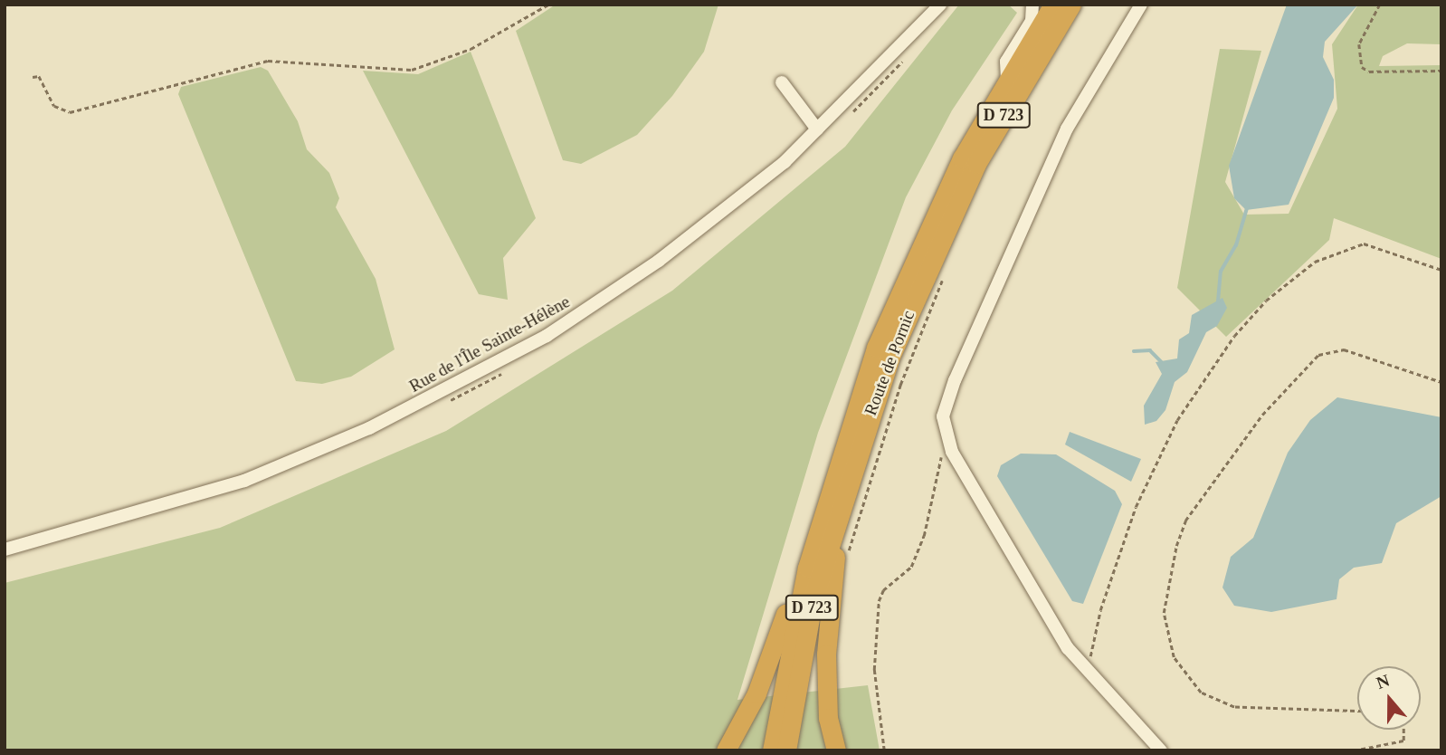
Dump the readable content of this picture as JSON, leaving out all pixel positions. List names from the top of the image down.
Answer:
{
  "streets": {
    "highway": ["D 723", "Route de Pornic"],
    "street": ["Rue de l'Île Sainte-Hélène"]
  },
  "north": "top"
}
